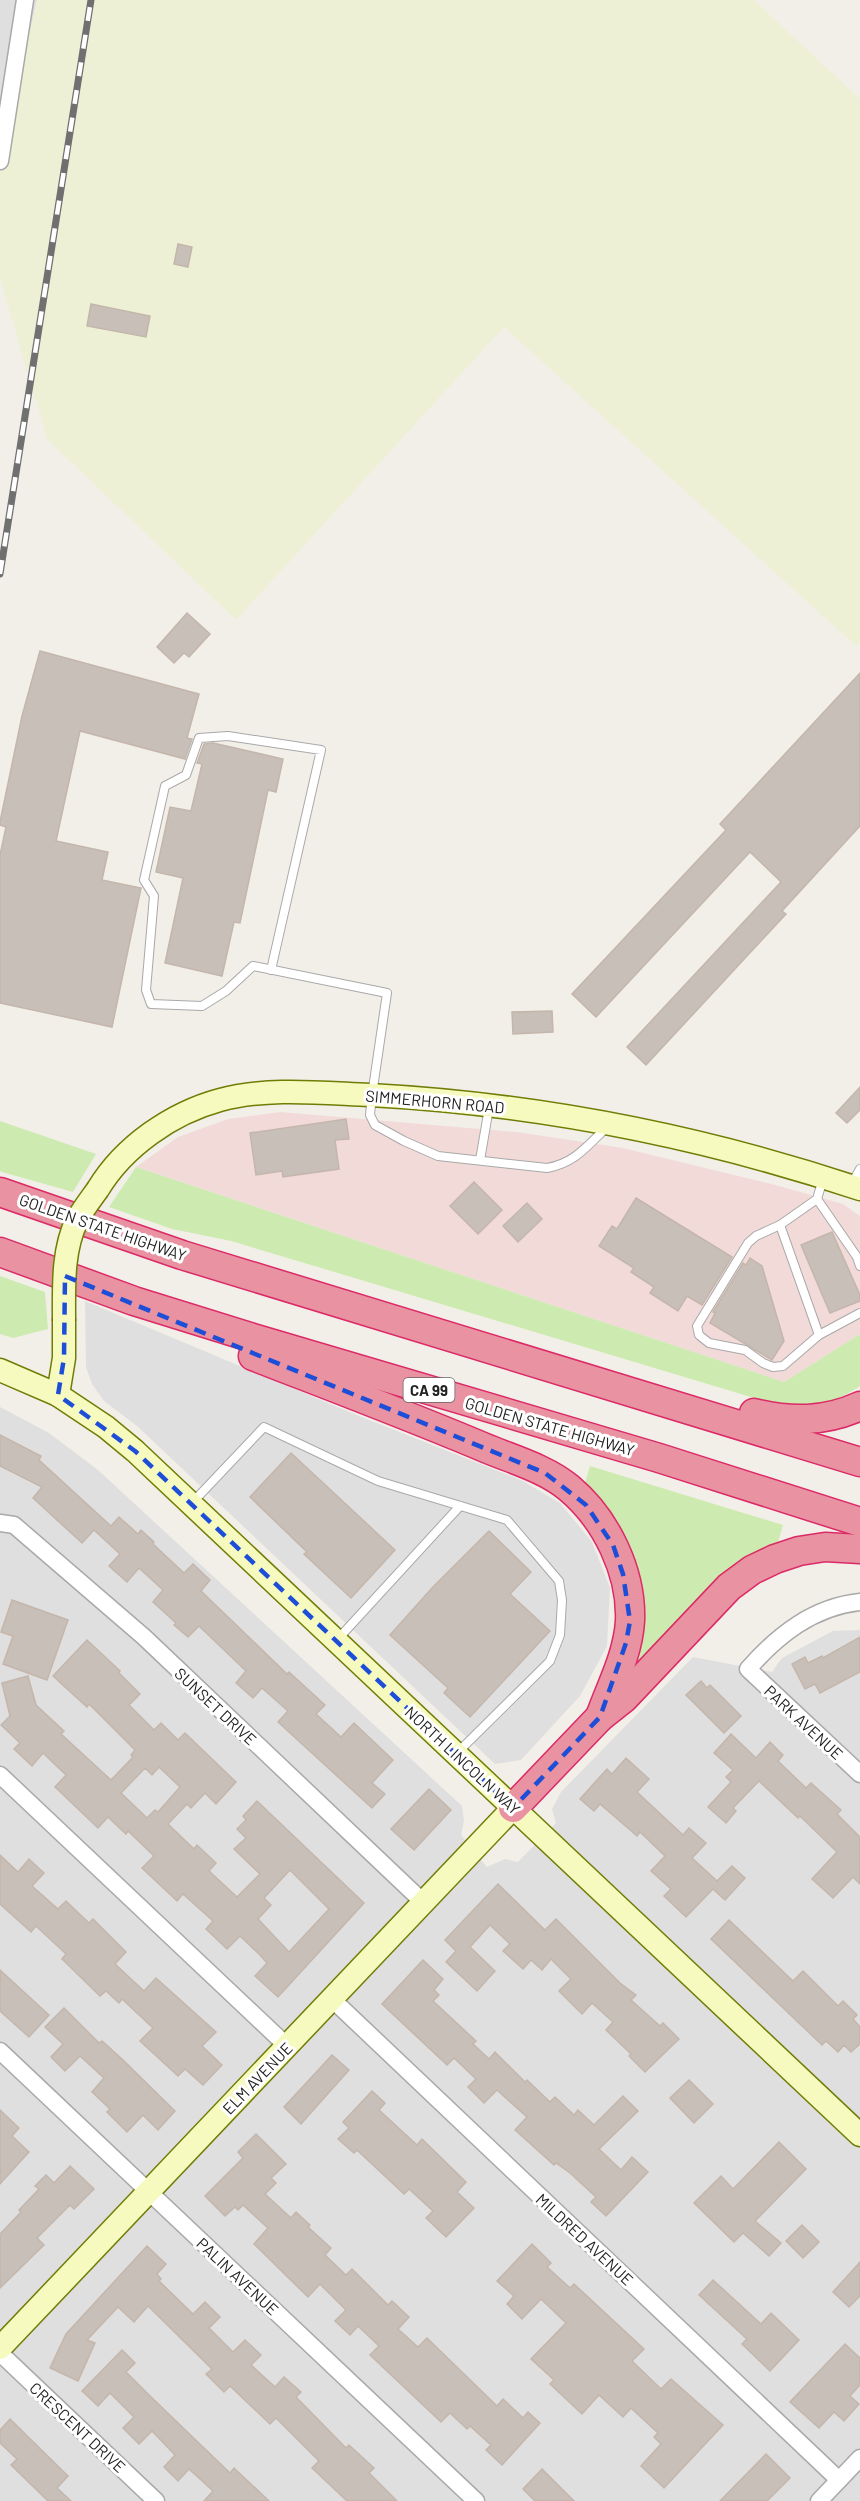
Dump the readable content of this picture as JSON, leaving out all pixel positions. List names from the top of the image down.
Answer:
{
  "streets": {
    "highway": ["GOLDEN STATE HIGHWAY", "CA 99"],
    "main road": ["SIMMERHORN ROAD", "NORTH LINCOLN WAY", "ELM AVENUE"],
    "street": [
      "SUNSET DRIVE",
      "PARK AVENUE",
      "MILDRED AVENUE",
      "PALIN AVENUE",
      "CRESCENT DRIVE"
    ]
  },
  "crossings": [
    ["SIMMERHORN ROAD", "NORTH LINCOLN WAY"],
    ["SUNSET DRIVE", "ELM AVENUE"],
    ["NORTH LINCOLN WAY", "ELM AVENUE"],
    ["ELM AVENUE", "MILDRED AVENUE"],
    ["ELM AVENUE", "PALIN AVENUE"]
  ]
}
